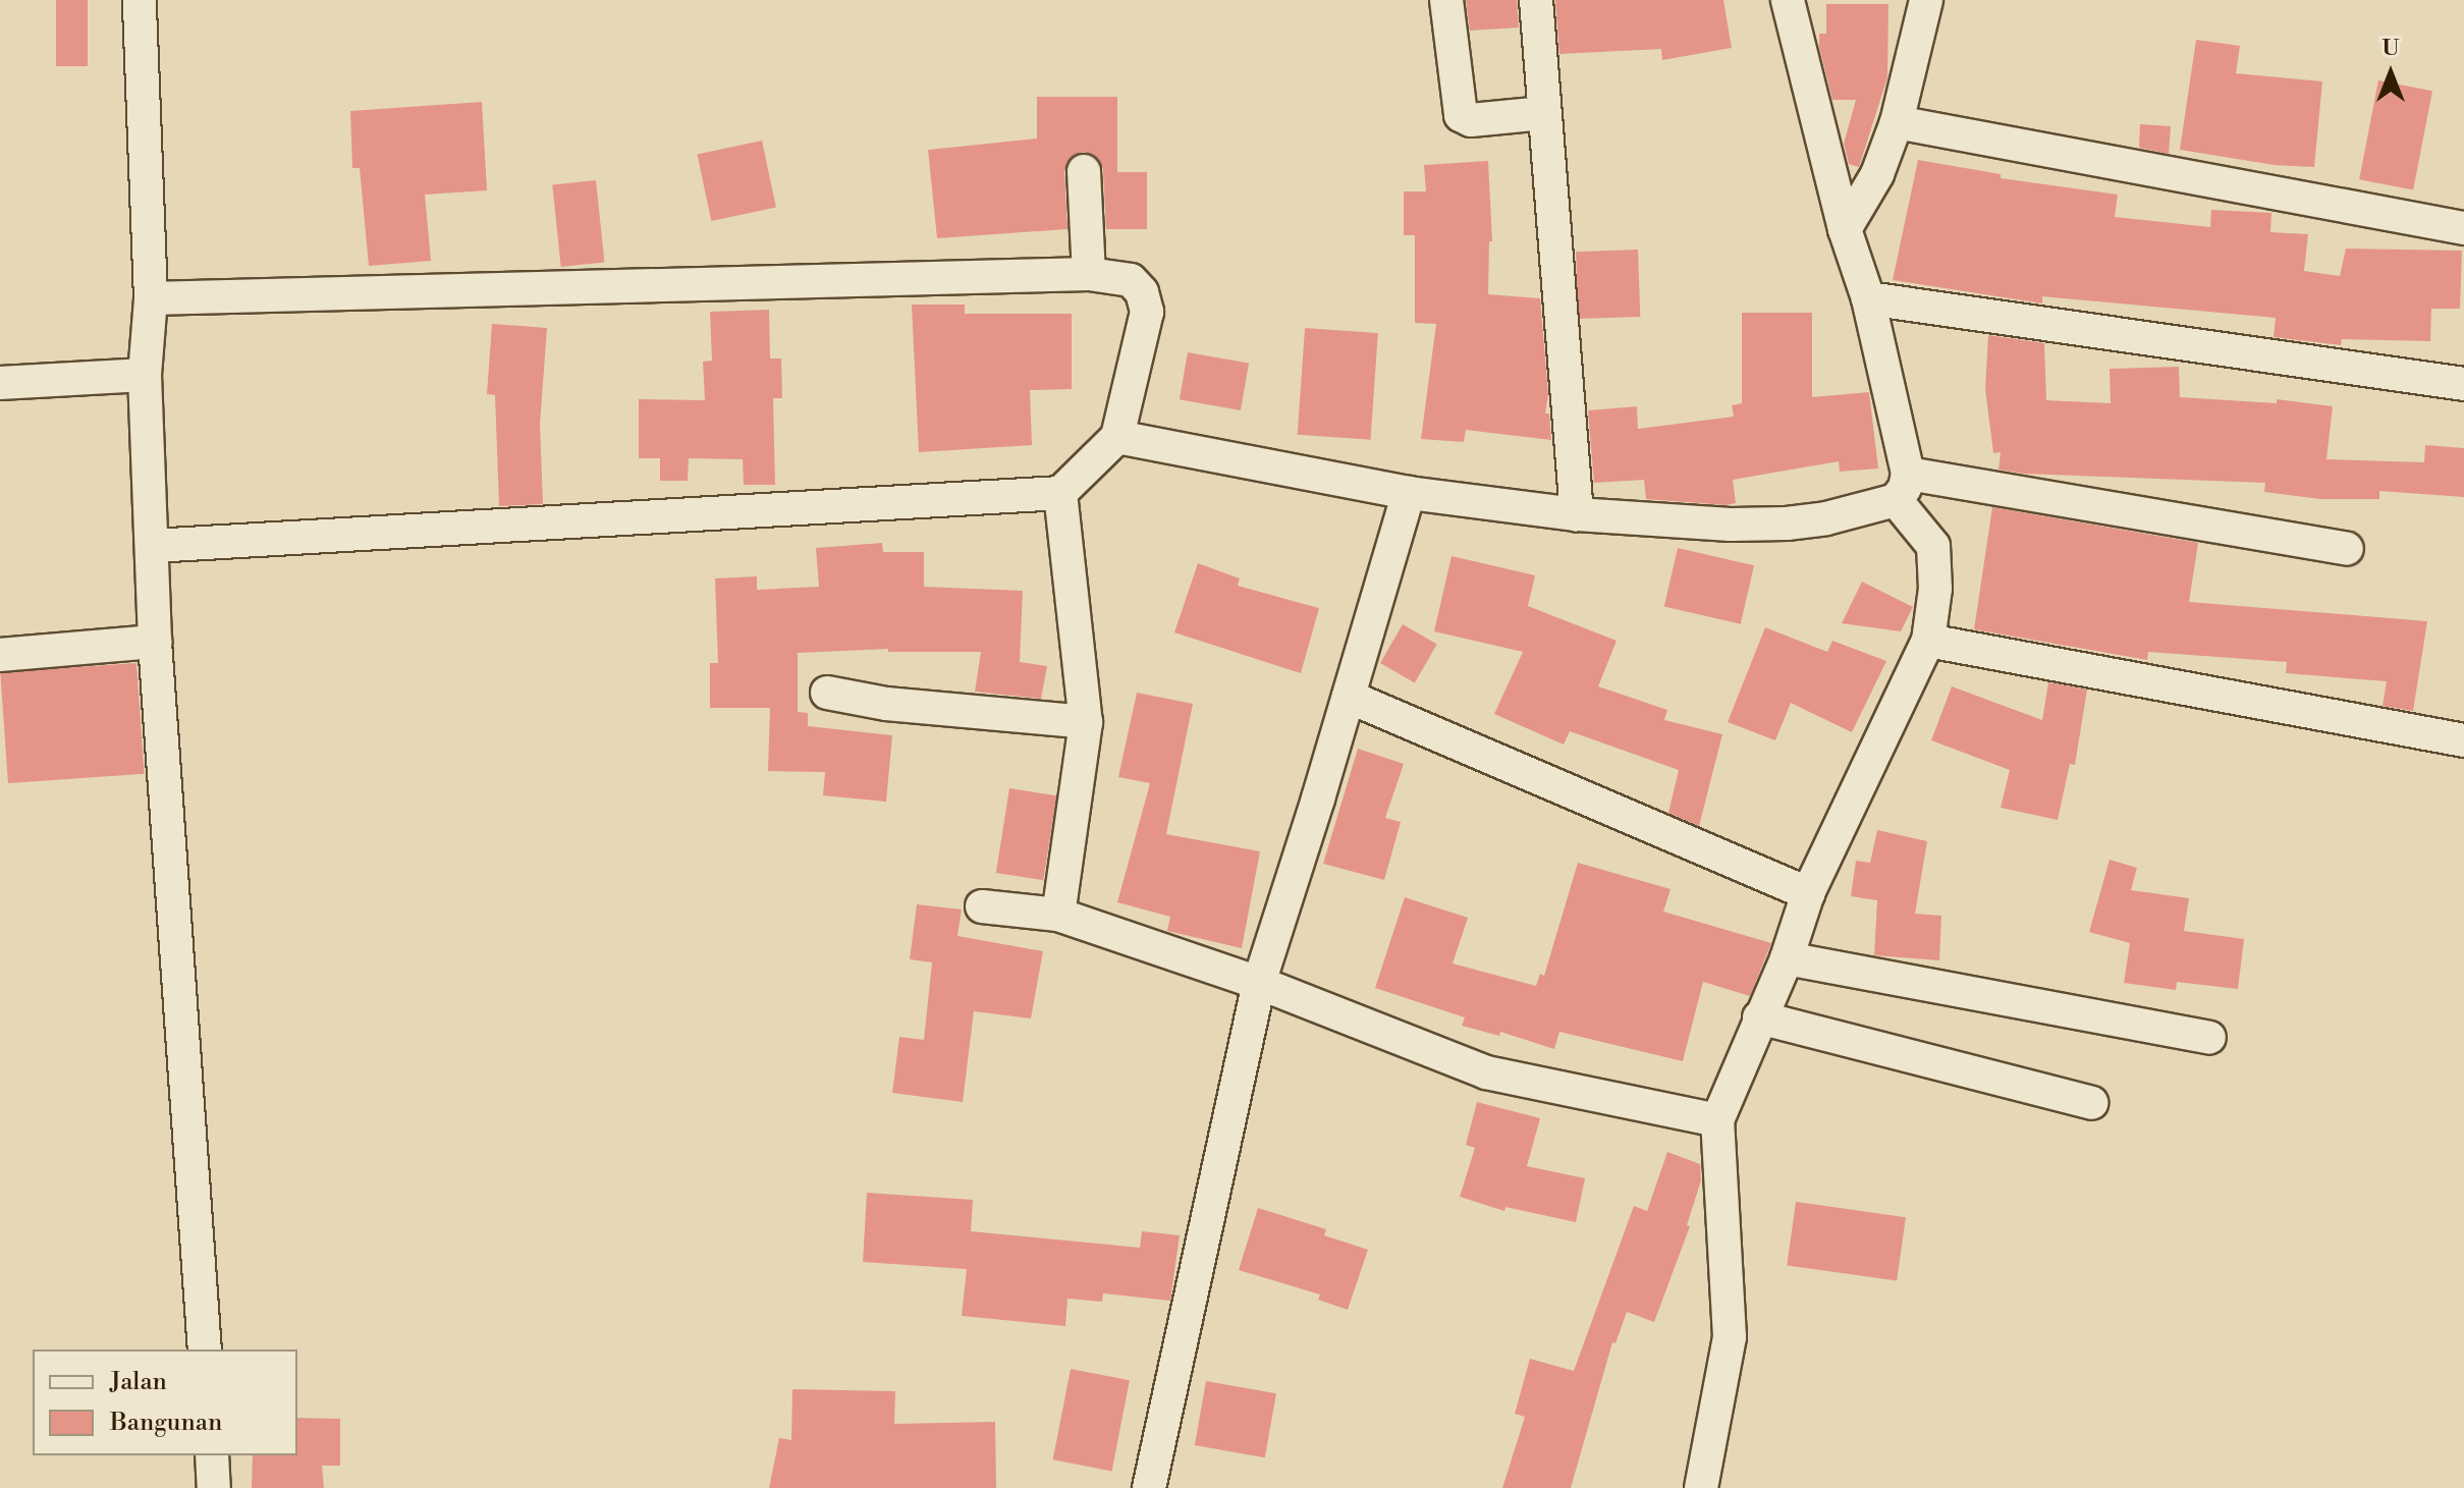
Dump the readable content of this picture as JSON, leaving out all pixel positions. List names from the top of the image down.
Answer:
{
  "legend": ["Jalan", "Bangunan"],
  "north": "top"
}
